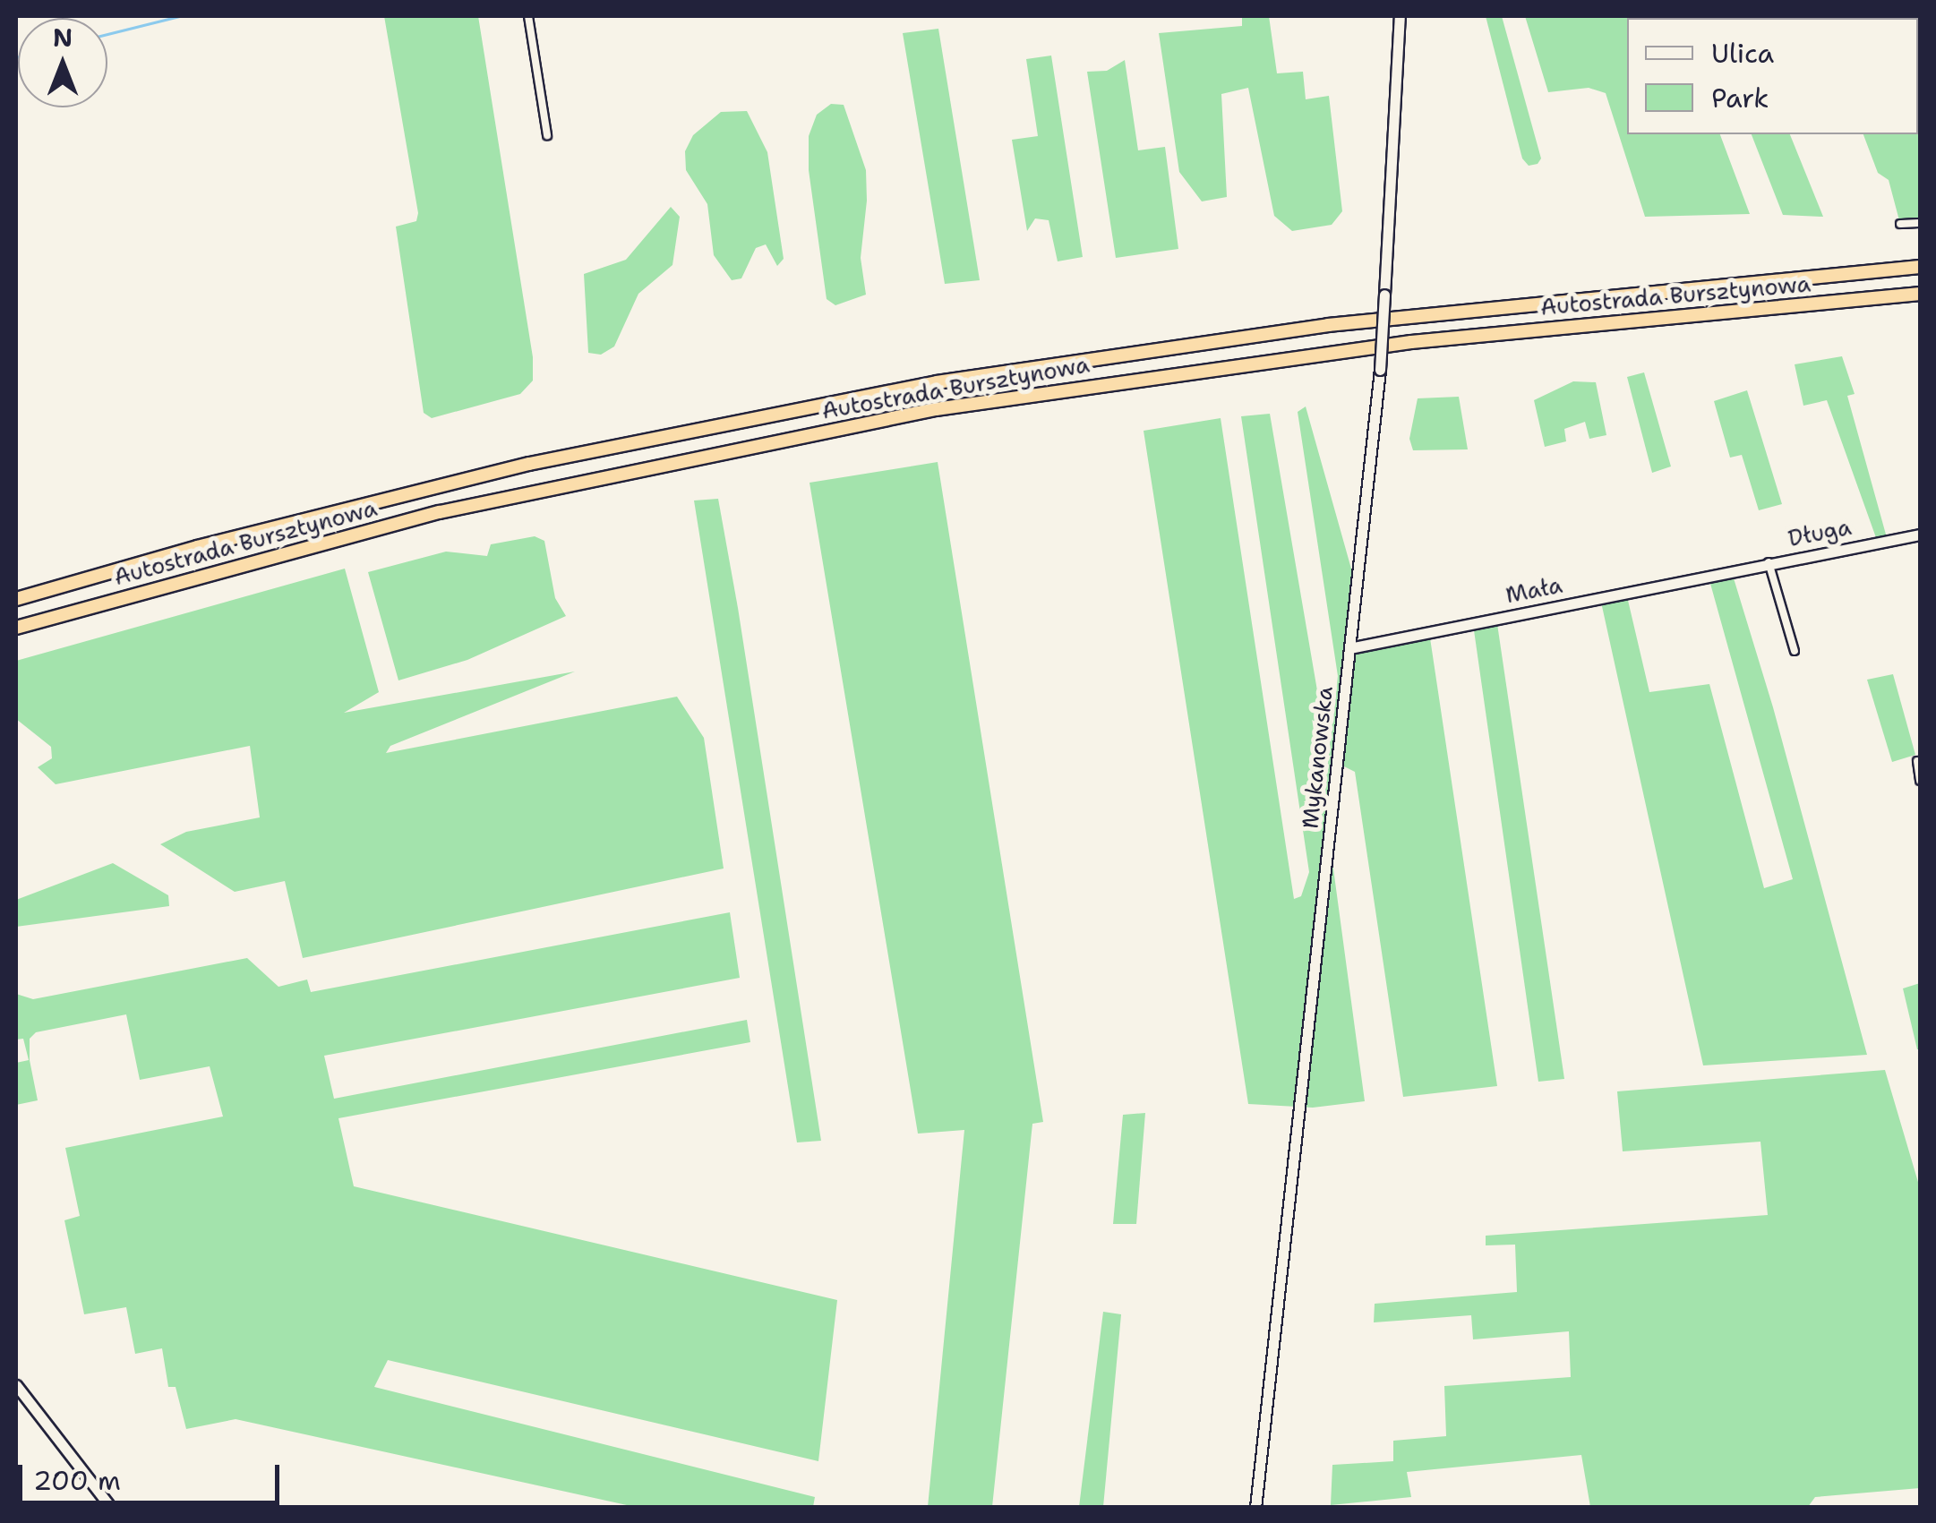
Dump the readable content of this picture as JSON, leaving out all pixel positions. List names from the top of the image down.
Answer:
{
  "streets": {
    "highway": ["Autostrada Bursztynowa"],
    "main road": ["Długa", "Mała", "Mykanowska"]
  },
  "crossings": [
    ["Długa", "Mała"],
    ["Mała", "Mykanowska"]
  ],
  "legend": ["Ulica", "Park"],
  "scale_bar": "200 m",
  "north": "top"
}
